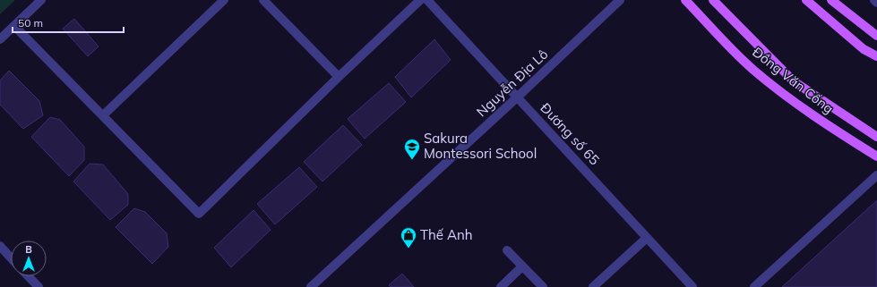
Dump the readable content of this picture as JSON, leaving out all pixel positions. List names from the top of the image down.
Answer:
{
  "streets": {
    "main road": ["Đồng Văn Cống"],
    "street": ["Nguyễn Địa Lô", "Đương số 65"]
  },
  "crossings": [
    ["Nguyễn Địa Lô", "Đương số 65"]
  ],
  "places": {
    "school or university": ["Sakura Montessori School"],
    "shop": ["Thế Anh"]
  },
  "scale_bar": "50 m",
  "north": "top"
}
